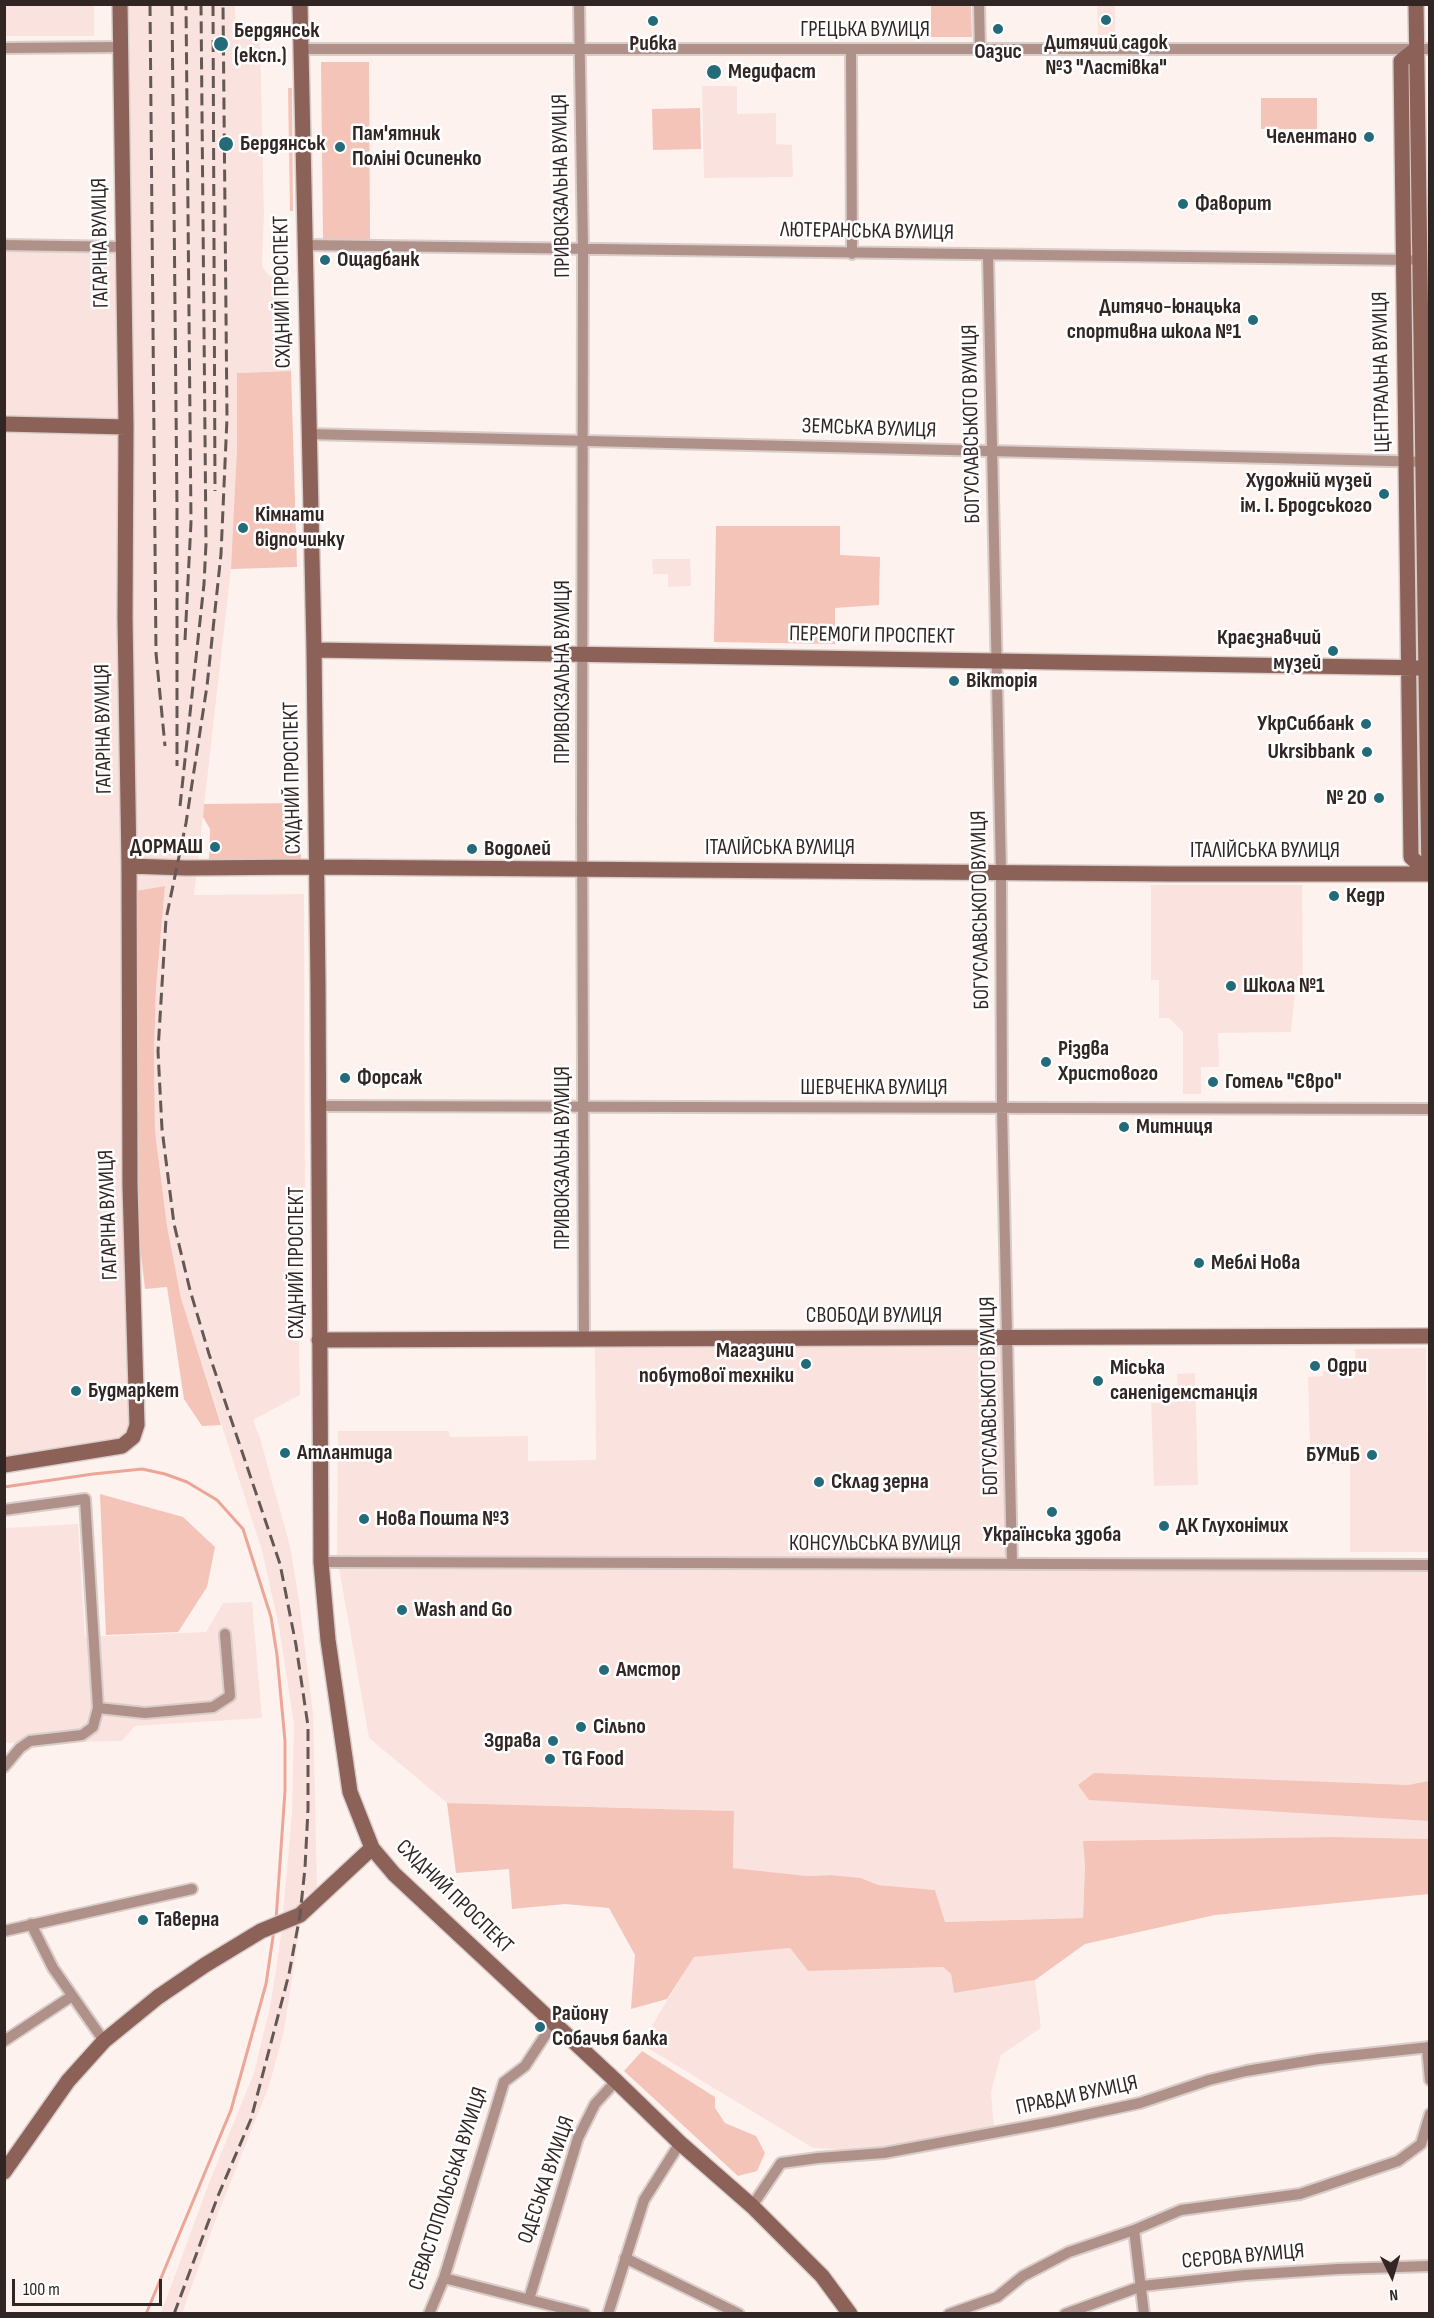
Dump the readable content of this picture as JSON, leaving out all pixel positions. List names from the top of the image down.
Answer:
{
  "streets": {
    "main road": [
      "ГАГАРІНА ВУЛИЦЯ",
      "СХІДНИЙ ПРОСПЕКТ",
      "ЦЕНТРАЛЬНА ВУЛИЦЯ",
      "ПЕРЕМОГИ ПРОСПЕКТ",
      "ІТАЛІЙСЬКА ВУЛИЦЯ",
      "СВОБОДИ ВУЛИЦЯ"
    ],
    "street": [
      "ГРЕЦЬКА ВУЛИЦЯ",
      "ПРИВОКЗАЛЬНА ВУЛИЦЯ",
      "ЛЮТЕРАНСЬКА ВУЛИЦЯ",
      "БОГУСЛАВСЬКОГО ВУЛИЦЯ",
      "ЗЕМСЬКА ВУЛИЦЯ",
      "ШЕВЧЕНКА ВУЛИЦЯ",
      "КОНСУЛЬСЬКА ВУЛИЦЯ",
      "ПРАВДИ ВУЛИЦЯ",
      "ОДЕСЬКА ВУЛИЦЯ",
      "СЕВАСТОПОЛЬСЬКА ВУЛИЦЯ",
      "СЄРОВА ВУЛИЦЯ"
    ]
  },
  "crossings": [
    ["ГРЕЦЬКА ВУЛИЦЯ", "ПРИВОКЗАЛЬНА ВУЛИЦЯ"],
    ["ГРЕЦЬКА ВУЛИЦЯ", "СХІДНИЙ ПРОСПЕКТ"],
    ["ГРЕЦЬКА ВУЛИЦЯ", "ЦЕНТРАЛЬНА ВУЛИЦЯ"],
    ["ПРИВОКЗАЛЬНА ВУЛИЦЯ", "ЛЮТЕРАНСЬКА ВУЛИЦЯ"],
    ["ПРИВОКЗАЛЬНА ВУЛИЦЯ", "ЗЕМСЬКА ВУЛИЦЯ"],
    ["ПРИВОКЗАЛЬНА ВУЛИЦЯ", "ПЕРЕМОГИ ПРОСПЕКТ"],
    ["ПРИВОКЗАЛЬНА ВУЛИЦЯ", "ІТАЛІЙСЬКА ВУЛИЦЯ"],
    ["ПРИВОКЗАЛЬНА ВУЛИЦЯ", "ШЕВЧЕНКА ВУЛИЦЯ"],
    ["ПРИВОКЗАЛЬНА ВУЛИЦЯ", "СВОБОДИ ВУЛИЦЯ"],
    ["ЛЮТЕРАНСЬКА ВУЛИЦЯ", "СХІДНИЙ ПРОСПЕКТ"],
    ["ЛЮТЕРАНСЬКА ВУЛИЦЯ", "ЦЕНТРАЛЬНА ВУЛИЦЯ"],
    ["ЛЮТЕРАНСЬКА ВУЛИЦЯ", "БОГУСЛАВСЬКОГО ВУЛИЦЯ"],
    ["ГАГАРІНА ВУЛИЦЯ", "ІТАЛІЙСЬКА ВУЛИЦЯ"],
    ["СХІДНИЙ ПРОСПЕКТ", "ЗЕМСЬКА ВУЛИЦЯ"],
    ["СХІДНИЙ ПРОСПЕКТ", "ПЕРЕМОГИ ПРОСПЕКТ"],
    ["СХІДНИЙ ПРОСПЕКТ", "ІТАЛІЙСЬКА ВУЛИЦЯ"],
    ["СХІДНИЙ ПРОСПЕКТ", "ШЕВЧЕНКА ВУЛИЦЯ"],
    ["СХІДНИЙ ПРОСПЕКТ", "СВОБОДИ ВУЛИЦЯ"],
    ["СХІДНИЙ ПРОСПЕКТ", "КОНСУЛЬСЬКА ВУЛИЦЯ"],
    ["СХІДНИЙ ПРОСПЕКТ", "ПРАВДИ ВУЛИЦЯ"],
    ["СХІДНИЙ ПРОСПЕКТ", "ОДЕСЬКА ВУЛИЦЯ"],
    ["СХІДНИЙ ПРОСПЕКТ", "СЕВАСТОПОЛЬСЬКА ВУЛИЦЯ"],
    ["ЦЕНТРАЛЬНА ВУЛИЦЯ", "ЗЕМСЬКА ВУЛИЦЯ"],
    ["ЦЕНТРАЛЬНА ВУЛИЦЯ", "ПЕРЕМОГИ ПРОСПЕКТ"],
    ["ЦЕНТРАЛЬНА ВУЛИЦЯ", "ІТАЛІЙСЬКА ВУЛИЦЯ"],
    ["БОГУСЛАВСЬКОГО ВУЛИЦЯ", "ЗЕМСЬКА ВУЛИЦЯ"],
    ["БОГУСЛАВСЬКОГО ВУЛИЦЯ", "ПЕРЕМОГИ ПРОСПЕКТ"],
    ["БОГУСЛАВСЬКОГО ВУЛИЦЯ", "ІТАЛІЙСЬКА ВУЛИЦЯ"],
    ["БОГУСЛАВСЬКОГО ВУЛИЦЯ", "ШЕВЧЕНКА ВУЛИЦЯ"],
    ["БОГУСЛАВСЬКОГО ВУЛИЦЯ", "СВОБОДИ ВУЛИЦЯ"],
    ["БОГУСЛАВСЬКОГО ВУЛИЦЯ", "КОНСУЛЬСЬКА ВУЛИЦЯ"]
  ],
  "places": [
    "Дитячий садок №3 \"Ластівка\"",
    "Рибка",
    "Оазис",
    "Бердянськ (експ.)",
    "Медифаст",
    "Челентано",
    "Бердянськ",
    "Пам'ятник Поліні Осипенко",
    "Фаворит",
    "Ощадбанк",
    "Дитячо-юнацька спортивна школа №1",
    "Художній музей ім. І. Бродського",
    "Кімнати відпочинку",
    "Краєзнавчий музей",
    "Вікторія",
    "УкрСиббанк",
    "Ukrsibbank",
    "№ 20",
    "ДОРМАШ",
    "Водолей",
    "Кедр",
    "Школа №1",
    "Різдва Христового",
    "Форсаж",
    "Готель \"Євро\"",
    "Митниця",
    "Меблі Нова",
    "Магазини побутової техніки",
    "Одри",
    "Міська санепідемстанція",
    "Будмаркет",
    "Атлантида",
    "БУМиБ",
    "Склад зерна",
    "Українська здоба",
    "Нова Пошта №3",
    "ДК Глухонімих",
    "Wash and Go",
    "Амстор",
    "Сільпо",
    "Здрава",
    "TG Food",
    "Таверна",
    "Району Собачья балка"
  ],
  "scale_bar": "100 m",
  "north": "bottom"
}
